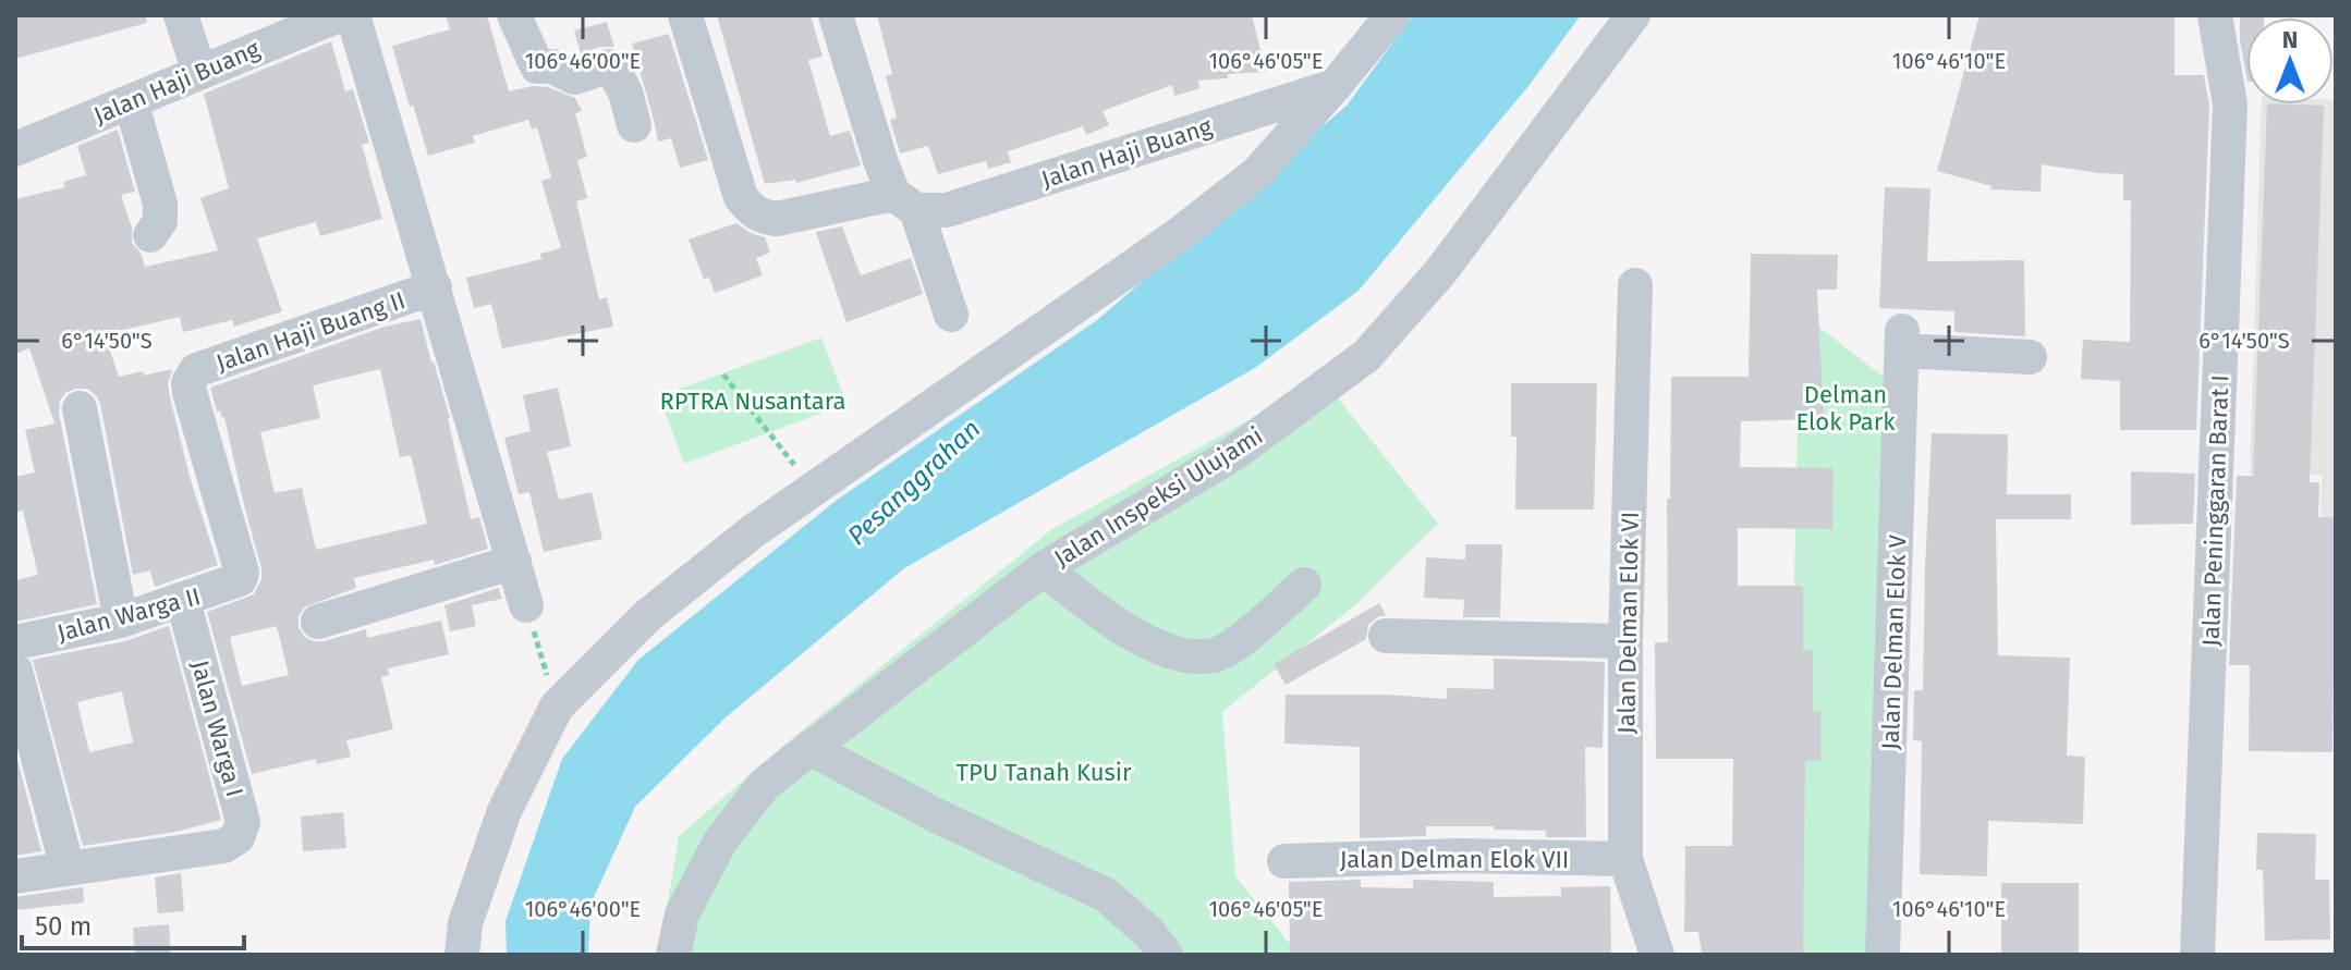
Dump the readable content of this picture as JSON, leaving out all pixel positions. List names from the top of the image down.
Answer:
{
  "streets": {
    "street": [
      "Jalan Haji Buang",
      "Jalan Haji Buang II",
      "Jalan Inspeksi Ulujami",
      "Jalan Peninggaran Barat I",
      "Jalan Warga II",
      "Jalan Delman Elok VI",
      "Jalan Delman Elok V",
      "Jalan Warga I",
      "Jalan Delman Elok VII"
    ]
  },
  "crossings": [
    ["Jalan Haji Buang II", "Jalan Warga II"],
    ["Jalan Warga II", "Jalan Warga I"],
    ["Jalan Delman Elok VI", "Jalan Delman Elok VII"]
  ],
  "water": ["Pesanggrahan"],
  "parks": ["Delman Elok Park", "RPTRA Nusantara", "TPU Tanah Kusir"],
  "scale_bar": "50 m",
  "north": "top",
  "coordinates": [
    "106°46'00\"E",
    "106°46'05\"E",
    "106°46'10\"E",
    "6°14'50\"S"
  ]
}
